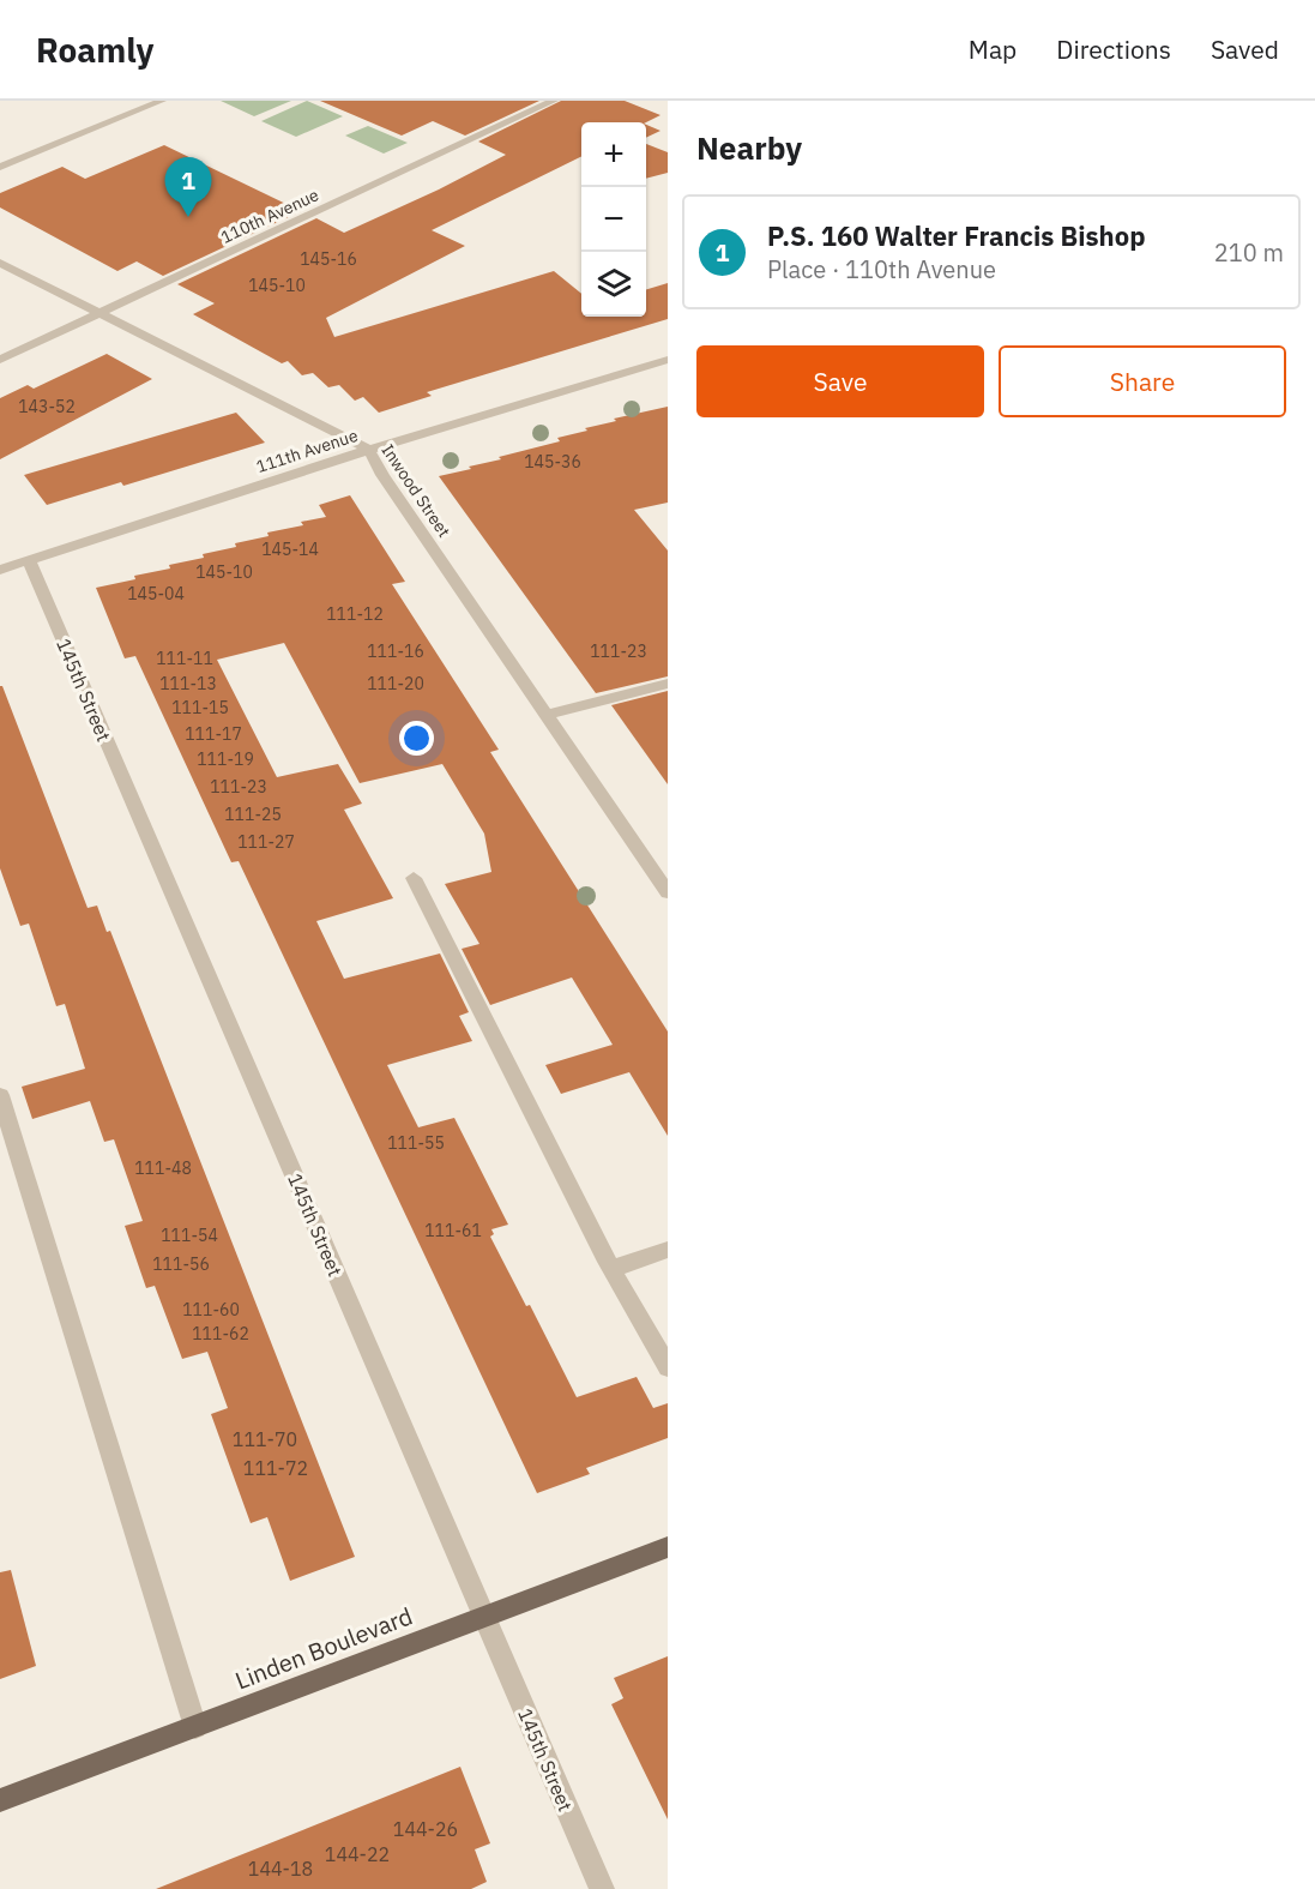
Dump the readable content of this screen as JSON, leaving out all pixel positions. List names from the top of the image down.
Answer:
{
  "streets": {
    "main road": ["Linden Boulevard"],
    "street": [
      "110th Avenue",
      "111th Avenue",
      "Inwood Street",
      "145th Street"
    ]
  },
  "crossings": [
    ["110th Avenue", "Inwood Street"],
    ["111th Avenue", "Inwood Street"],
    ["111th Avenue", "145th Street"],
    ["145th Street", "Linden Boulevard"]
  ],
  "house_numbers": [
    "145-16",
    "145-10",
    "143-52",
    "145-36",
    "145-14",
    "145-10",
    "145-04",
    "111-12",
    "111-16",
    "111-23",
    "111-11",
    "111-13",
    "111-20",
    "111-15",
    "111-17",
    "111-19",
    "111-23",
    "111-25",
    "111-27",
    "111-55",
    "111-48",
    "111-61",
    "111-54",
    "111-56",
    "111-60",
    "111-62",
    "111-70",
    "111-72",
    "144-26",
    "144-22",
    "144-18"
  ],
  "page": {
    "header": "Roamly",
    "nav": ["Map", "Directions", "Saved"],
    "heading": "Nearby",
    "map_buttons": ["+", "−"],
    "pins": "1",
    "list": [
      {
        "mark": "1",
        "name": "P.S. 160 Walter Francis Bishop",
        "note": "Place · 110th Avenue",
        "value": "210 m"
      }
    ],
    "buttons": ["Save", "Share"]
  }
}
